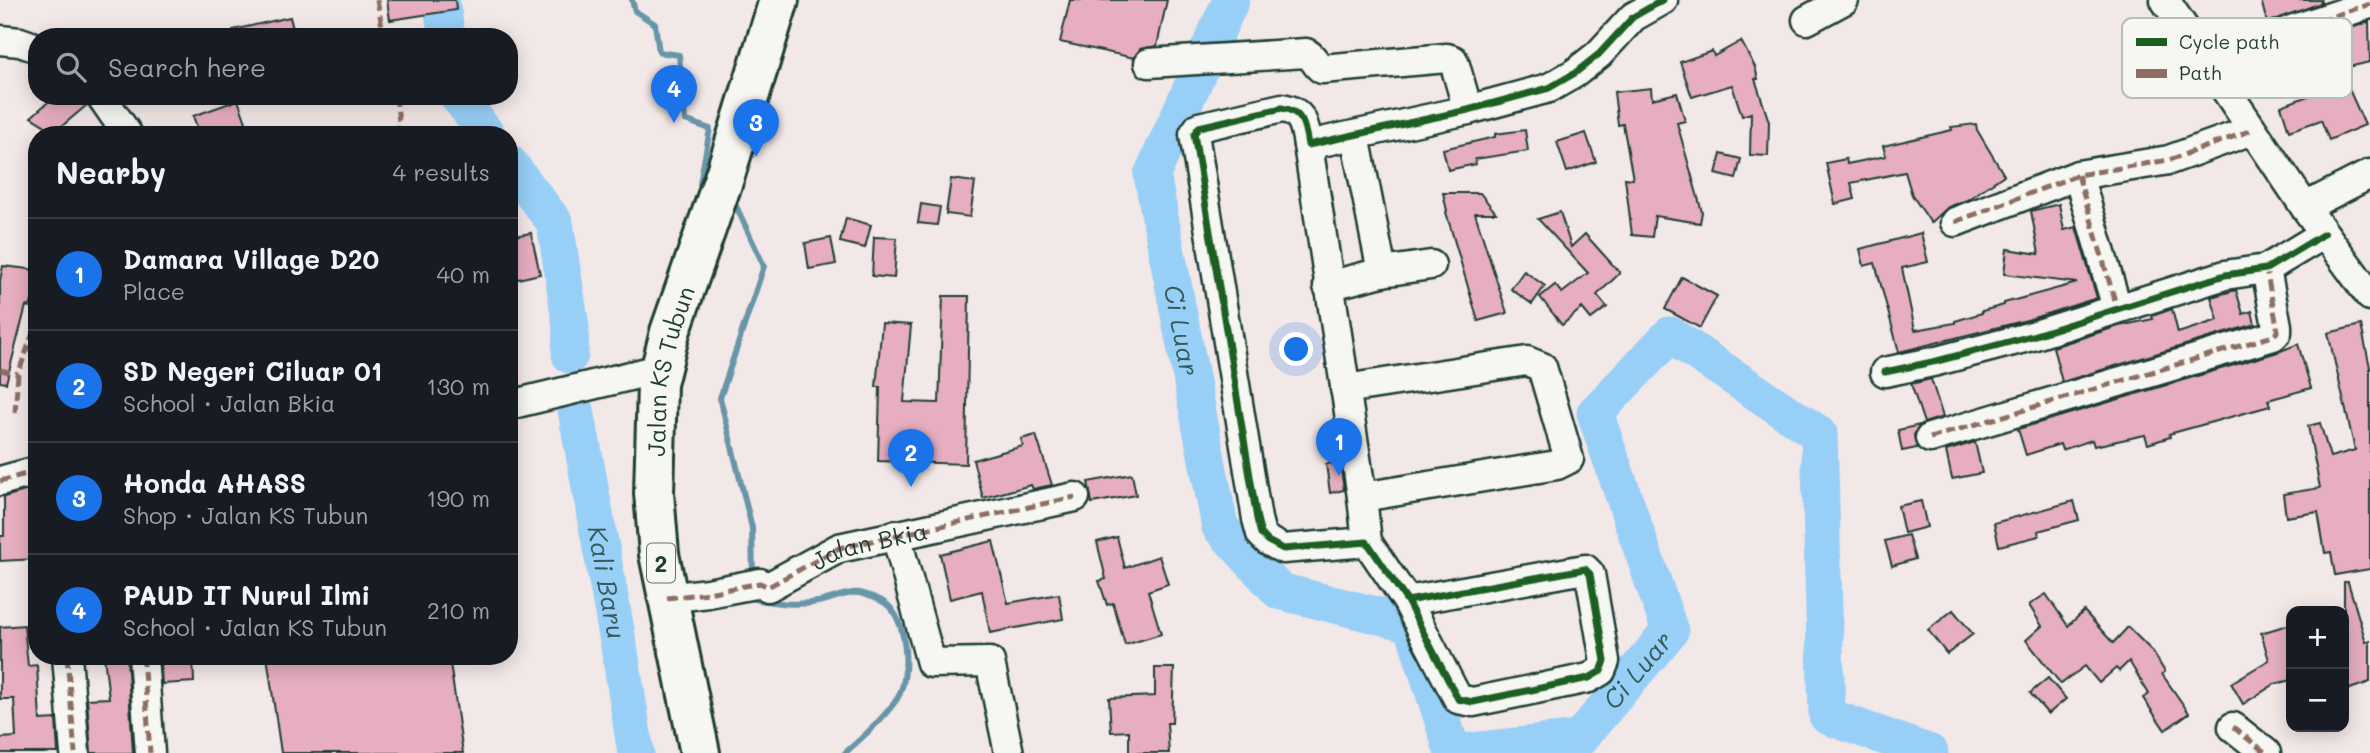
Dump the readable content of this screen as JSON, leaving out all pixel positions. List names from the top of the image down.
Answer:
{
  "streets": {
    "highway": ["Jalan KS Tubun", "2"],
    "street": ["Jalan Bkia"]
  },
  "crossings": [
    ["Jalan KS Tubun", "Jalan Bkia"]
  ],
  "water": ["Ci Luar", "Kali Baru"],
  "legend": ["Cycle path", "Path"],
  "page": {
    "search": "Search here",
    "pins": [
      "4",
      "3",
      "1",
      "2"
    ],
    "heading": ["Nearby", "4 results"],
    "list": [
      {
        "mark": "1",
        "name": "Damara Village D20",
        "note": "Place",
        "value": "40 m"
      },
      {
        "mark": "2",
        "name": "SD Negeri Ciluar 01",
        "note": "School · Jalan Bkia",
        "value": "130 m"
      },
      {
        "mark": "3",
        "name": "Honda AHASS",
        "note": "Shop · Jalan KS Tubun",
        "value": "190 m"
      },
      {
        "mark": "4",
        "name": "PAUD IT Nurul Ilmi",
        "note": "School · Jalan KS Tubun",
        "value": "210 m"
      }
    ],
    "map_buttons": ["+", "−"]
  }
}
